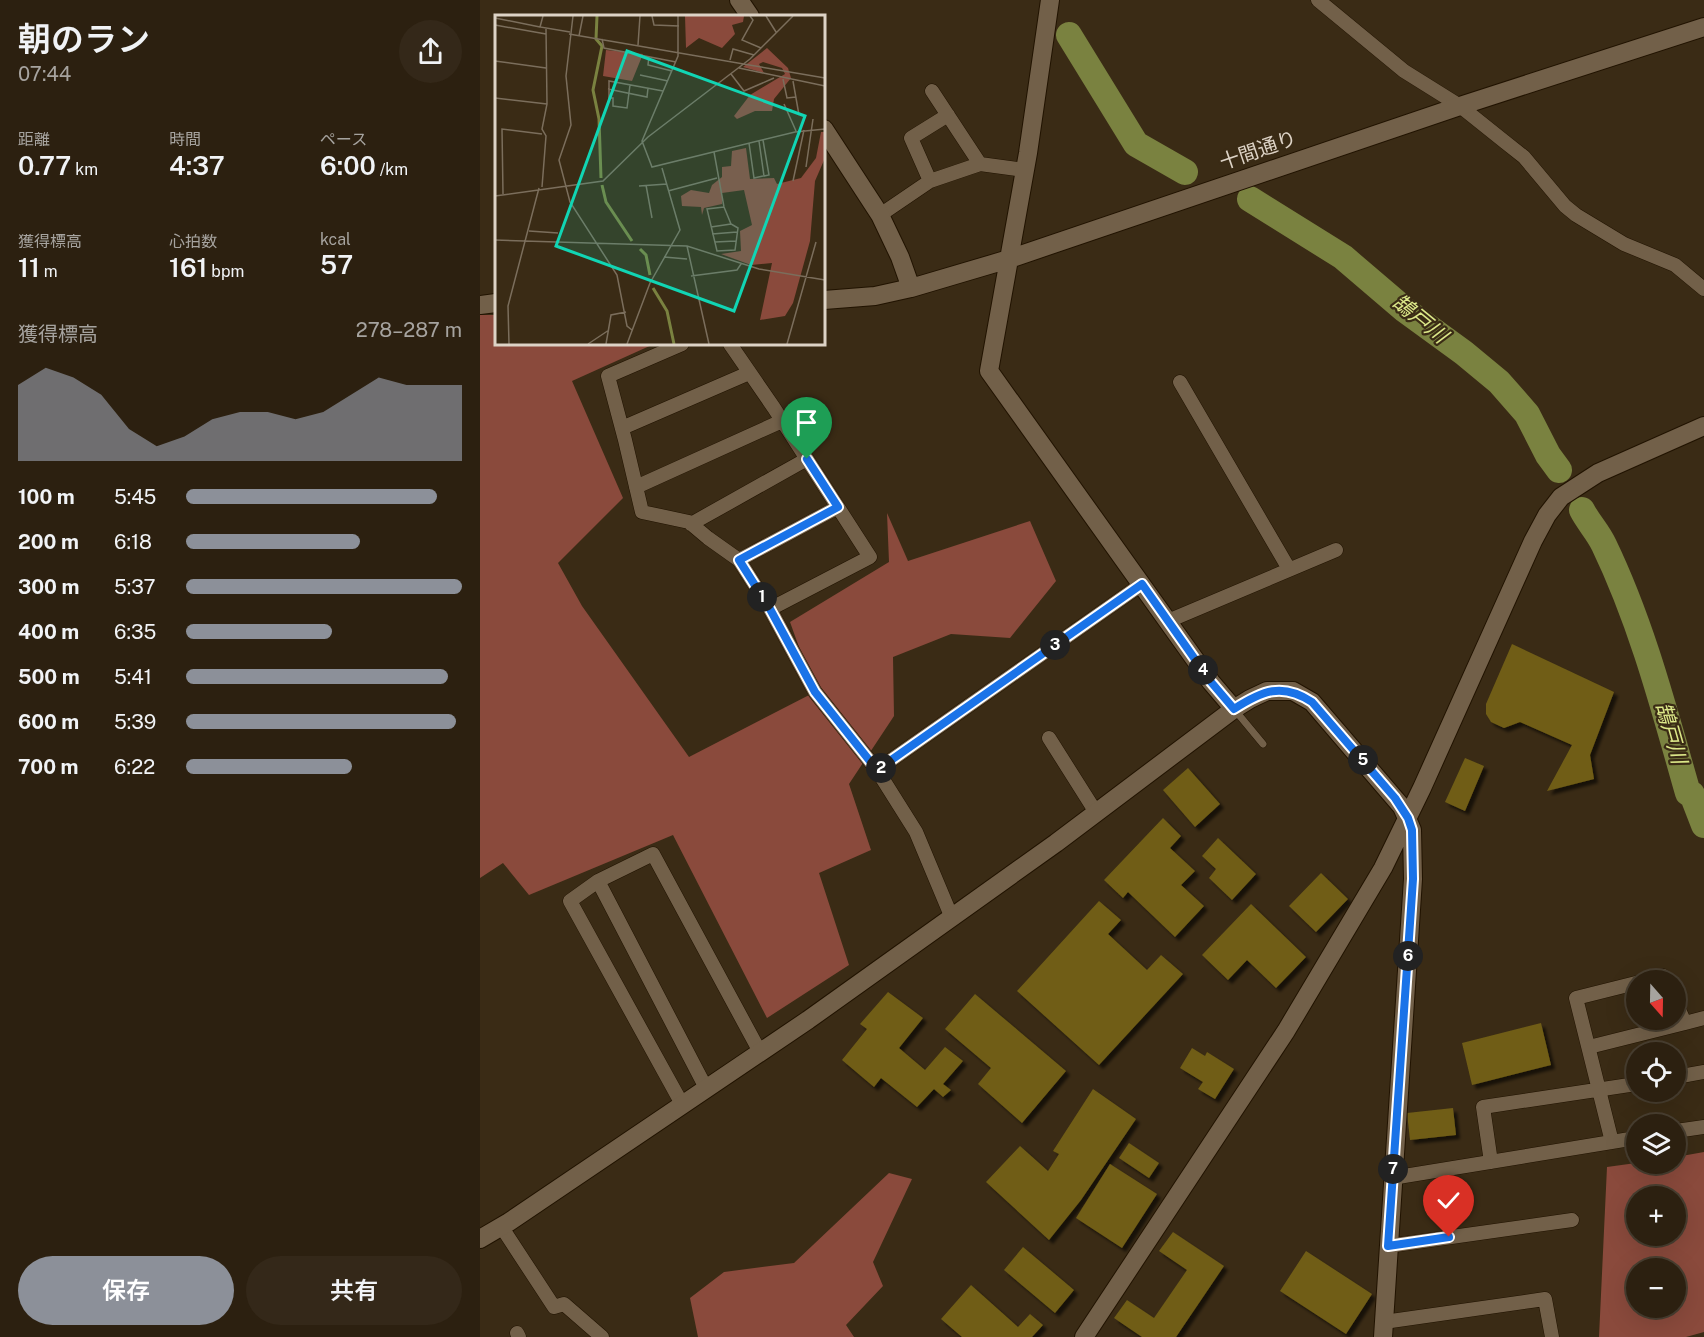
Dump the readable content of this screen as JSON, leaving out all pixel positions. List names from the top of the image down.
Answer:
{
  "streets": {
    "street": ["十間通り"]
  },
  "water": ["鵠戸川"],
  "north": "bottom",
  "page": {
    "heading": ["朝のラン", "07:44"],
    "stats": [
      ["距離", "0.77 km"],
      ["時間", "4:37"],
      ["ペース", "6:00 /km"],
      ["獲得標高", "11 m"],
      ["心拍数", "161 bpm"],
      ["kcal", "57"]
    ],
    "chart": ["獲得標高", "278–287 m"],
    "list": [
      {
        "name": "100 m",
        "note": "5:45"
      },
      {
        "name": "200 m",
        "note": "6:18"
      },
      {
        "name": "300 m",
        "note": "5:37"
      },
      {
        "name": "400 m",
        "note": "6:35"
      },
      {
        "name": "500 m",
        "note": "5:41"
      },
      {
        "name": "600 m",
        "note": "5:39"
      },
      {
        "name": "700 m",
        "note": "6:22"
      }
    ],
    "pins": [
      "1",
      "3",
      "4",
      "5",
      "2",
      "6",
      "7"
    ],
    "map_buttons": ["+", "−"],
    "buttons": ["保存", "共有"]
  }
}
